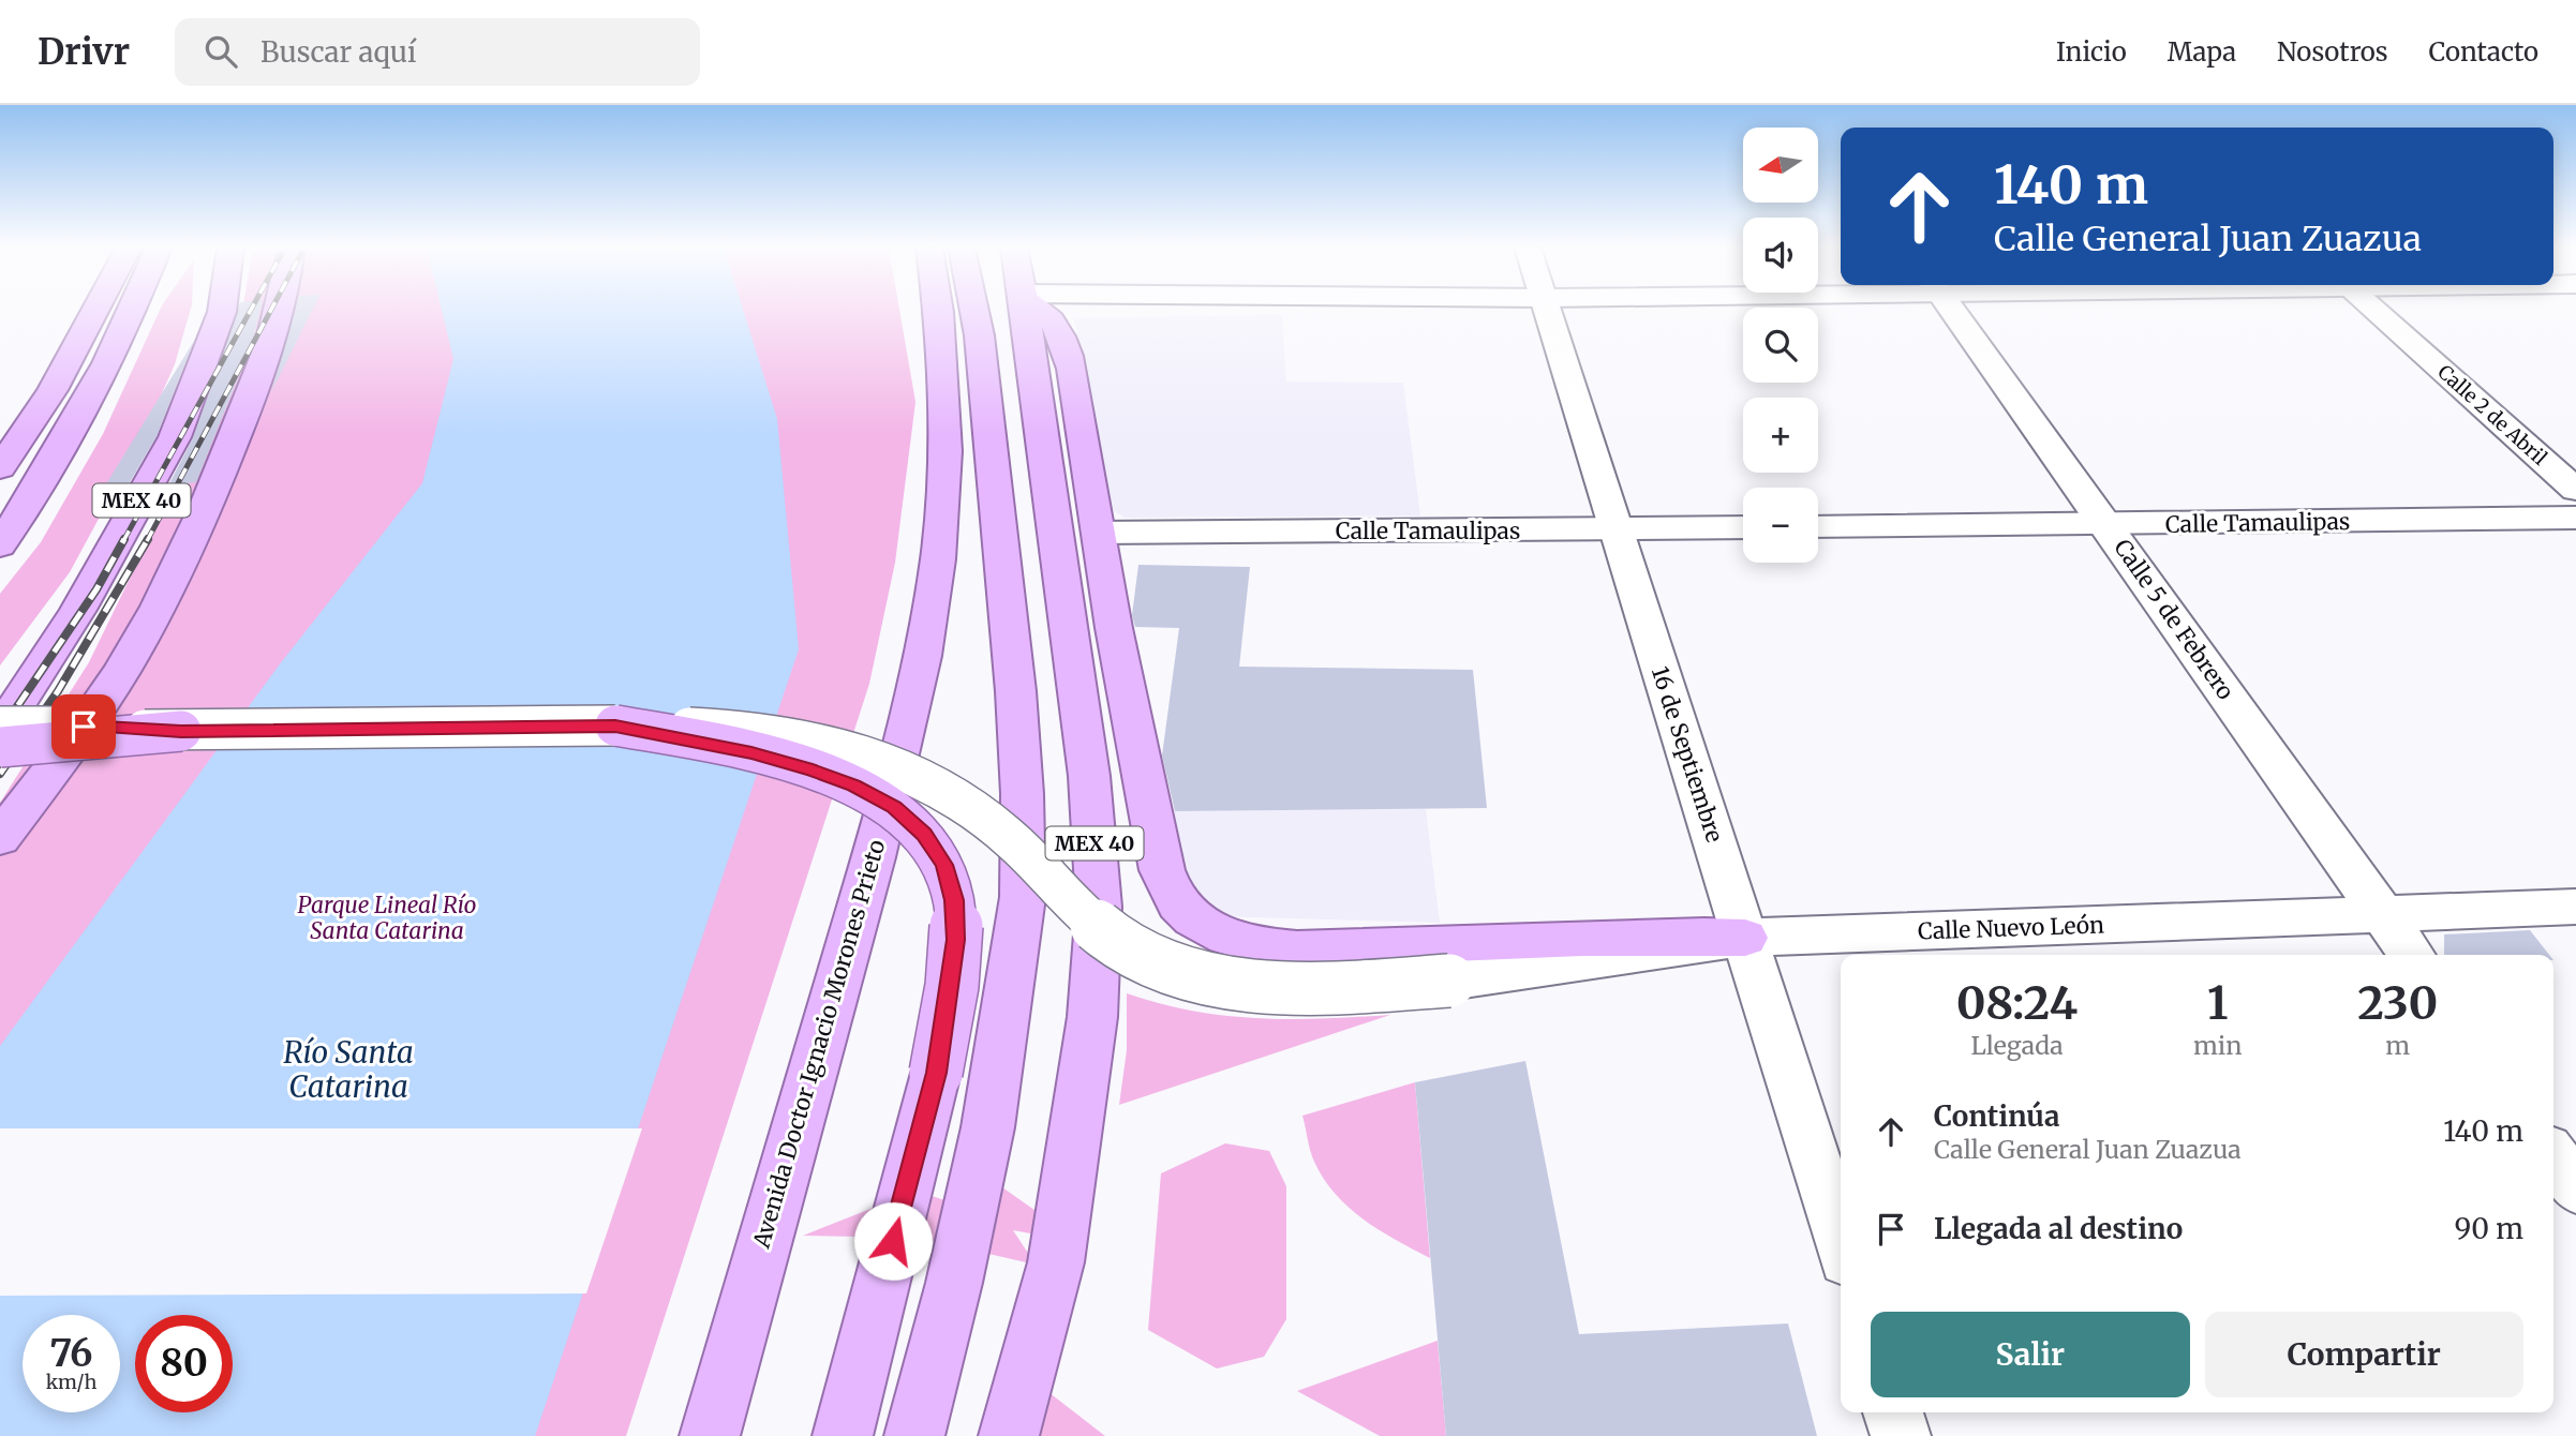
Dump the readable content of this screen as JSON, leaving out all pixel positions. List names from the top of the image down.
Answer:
{
  "streets": {
    "highway": ["MEX 40", "Avenida Doctor Ignacio Morones Prieto"],
    "street": [
      "Calle 2 de Abril",
      "Calle Tamaulipas",
      "Calle 5 de Febrero",
      "16 de Septiembre",
      "Calle Nuevo León"
    ]
  },
  "crossings": [
    ["MEX 40", "Calle Nuevo León"],
    ["Calle Tamaulipas", "Calle 5 de Febrero"],
    ["Calle Tamaulipas", "16 de Septiembre"],
    ["Calle 5 de Febrero", "Calle Nuevo León"],
    ["16 de Septiembre", "Calle Nuevo León"]
  ],
  "water": ["Río Santa Catarina"],
  "parks": ["Parque Lineal Río Santa Catarina"],
  "north": "left",
  "page": {
    "header": "Drivr",
    "search": "Buscar aquí",
    "nav": [
      "Inicio",
      "Mapa",
      "Nosotros",
      "Contacto"
    ],
    "map_buttons": ["+", "−"],
    "turn": ["140 m", "Calle General Juan Zuazua"],
    "eta": [
      "08:24",
      "Llegada",
      "1",
      "min",
      "230",
      "m"
    ],
    "list": [
      {
        "name": "Continúa",
        "note": "Calle General Juan Zuazua",
        "value": "140 m"
      },
      {
        "name": "Llegada al destino",
        "value": "90 m"
      }
    ],
    "buttons": ["Salir", "Compartir"],
    "speed": "76 km/h",
    "limit": "80"
  }
}
